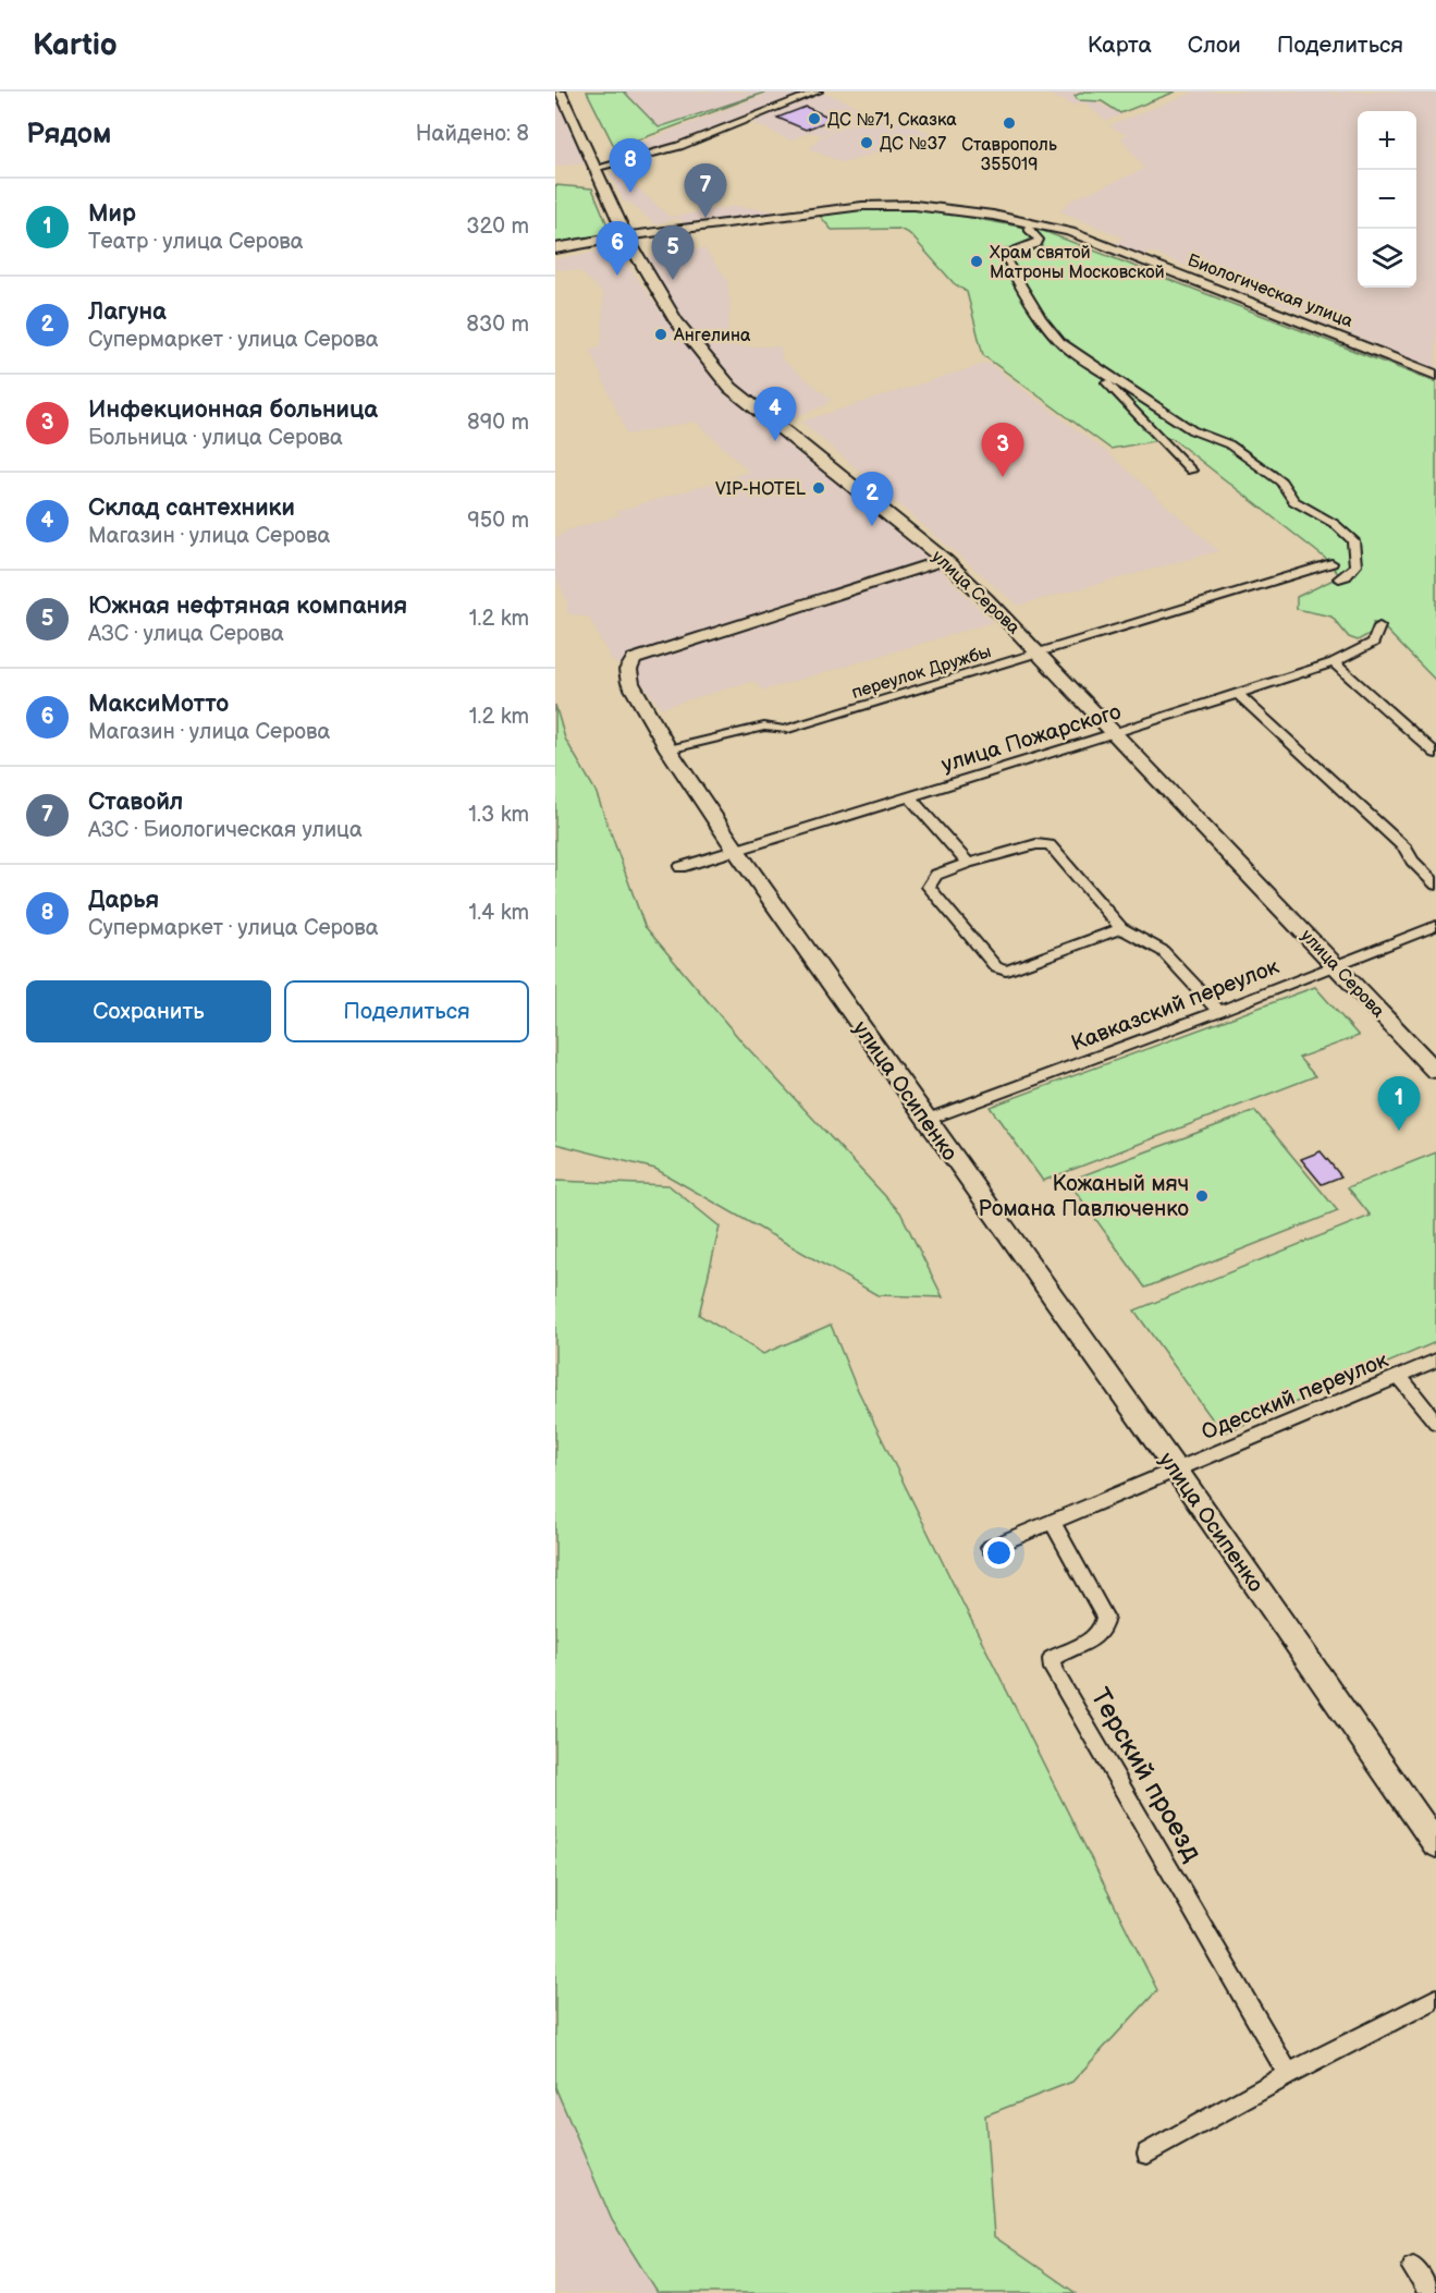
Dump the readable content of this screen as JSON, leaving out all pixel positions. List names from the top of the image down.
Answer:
{
  "streets": {
    "street": [
      "Биологическая улица",
      "улица Серова",
      "переулок Дружбы",
      "улица Пожарского",
      "Кавказский переулок",
      "улица Осипенко",
      "Одесский переулок",
      "Терский проезд"
    ]
  },
  "crossings": [
    ["Биологическая улица", "улица Серова"],
    ["улица Серова", "переулок Дружбы"],
    ["улица Серова", "улица Пожарского"],
    ["улица Серова", "Кавказский переулок"],
    ["улица Серова", "улица Осипенко"],
    ["переулок Дружбы", "улица Осипенко"],
    ["улица Пожарского", "улица Осипенко"],
    ["Кавказский переулок", "улица Осипенко"],
    ["улица Осипенко", "Одесский переулок"],
    ["Одесский переулок", "Терский проезд"]
  ],
  "places": [
    "ДС №71, Сказка",
    "Ставрополь 355019",
    "ДС №37",
    "Храм святой Матроны Московской",
    "Ангелина",
    "VIP-HOTEL",
    "Кожаный мяч Романа Павлюченко"
  ],
  "page": {
    "header": "Kartio",
    "nav": ["Карта", "Слои", "Поделиться"],
    "heading": ["Рядом", "Найдено: 8"],
    "map_buttons": ["+", "−"],
    "pins": [
      "8",
      "7",
      "6",
      "5",
      "4",
      "3",
      "2",
      "1"
    ],
    "list": [
      {
        "mark": "1",
        "name": "Мир",
        "note": "Театр · улица Серова",
        "value": "320 m"
      },
      {
        "mark": "2",
        "name": "Лагуна",
        "note": "Супермаркет · улица Серова",
        "value": "830 m"
      },
      {
        "mark": "3",
        "name": "Инфекционная больница",
        "note": "Больница · улица Серова",
        "value": "890 m"
      },
      {
        "mark": "4",
        "name": "Склад сантехники",
        "note": "Магазин · улица Серова",
        "value": "950 m"
      },
      {
        "mark": "5",
        "name": "Южная нефтяная компания",
        "note": "АЗС · улица Серова",
        "value": "1.2 km"
      },
      {
        "mark": "6",
        "name": "МаксиМотто",
        "note": "Магазин · улица Серова",
        "value": "1.2 km"
      },
      {
        "mark": "7",
        "name": "Ставойл",
        "note": "АЗС · Биологическая улица",
        "value": "1.3 km"
      },
      {
        "mark": "8",
        "name": "Дарья",
        "note": "Супермаркет · улица Серова",
        "value": "1.4 km"
      }
    ],
    "buttons": ["Сохранить", "Поделиться"]
  }
}
